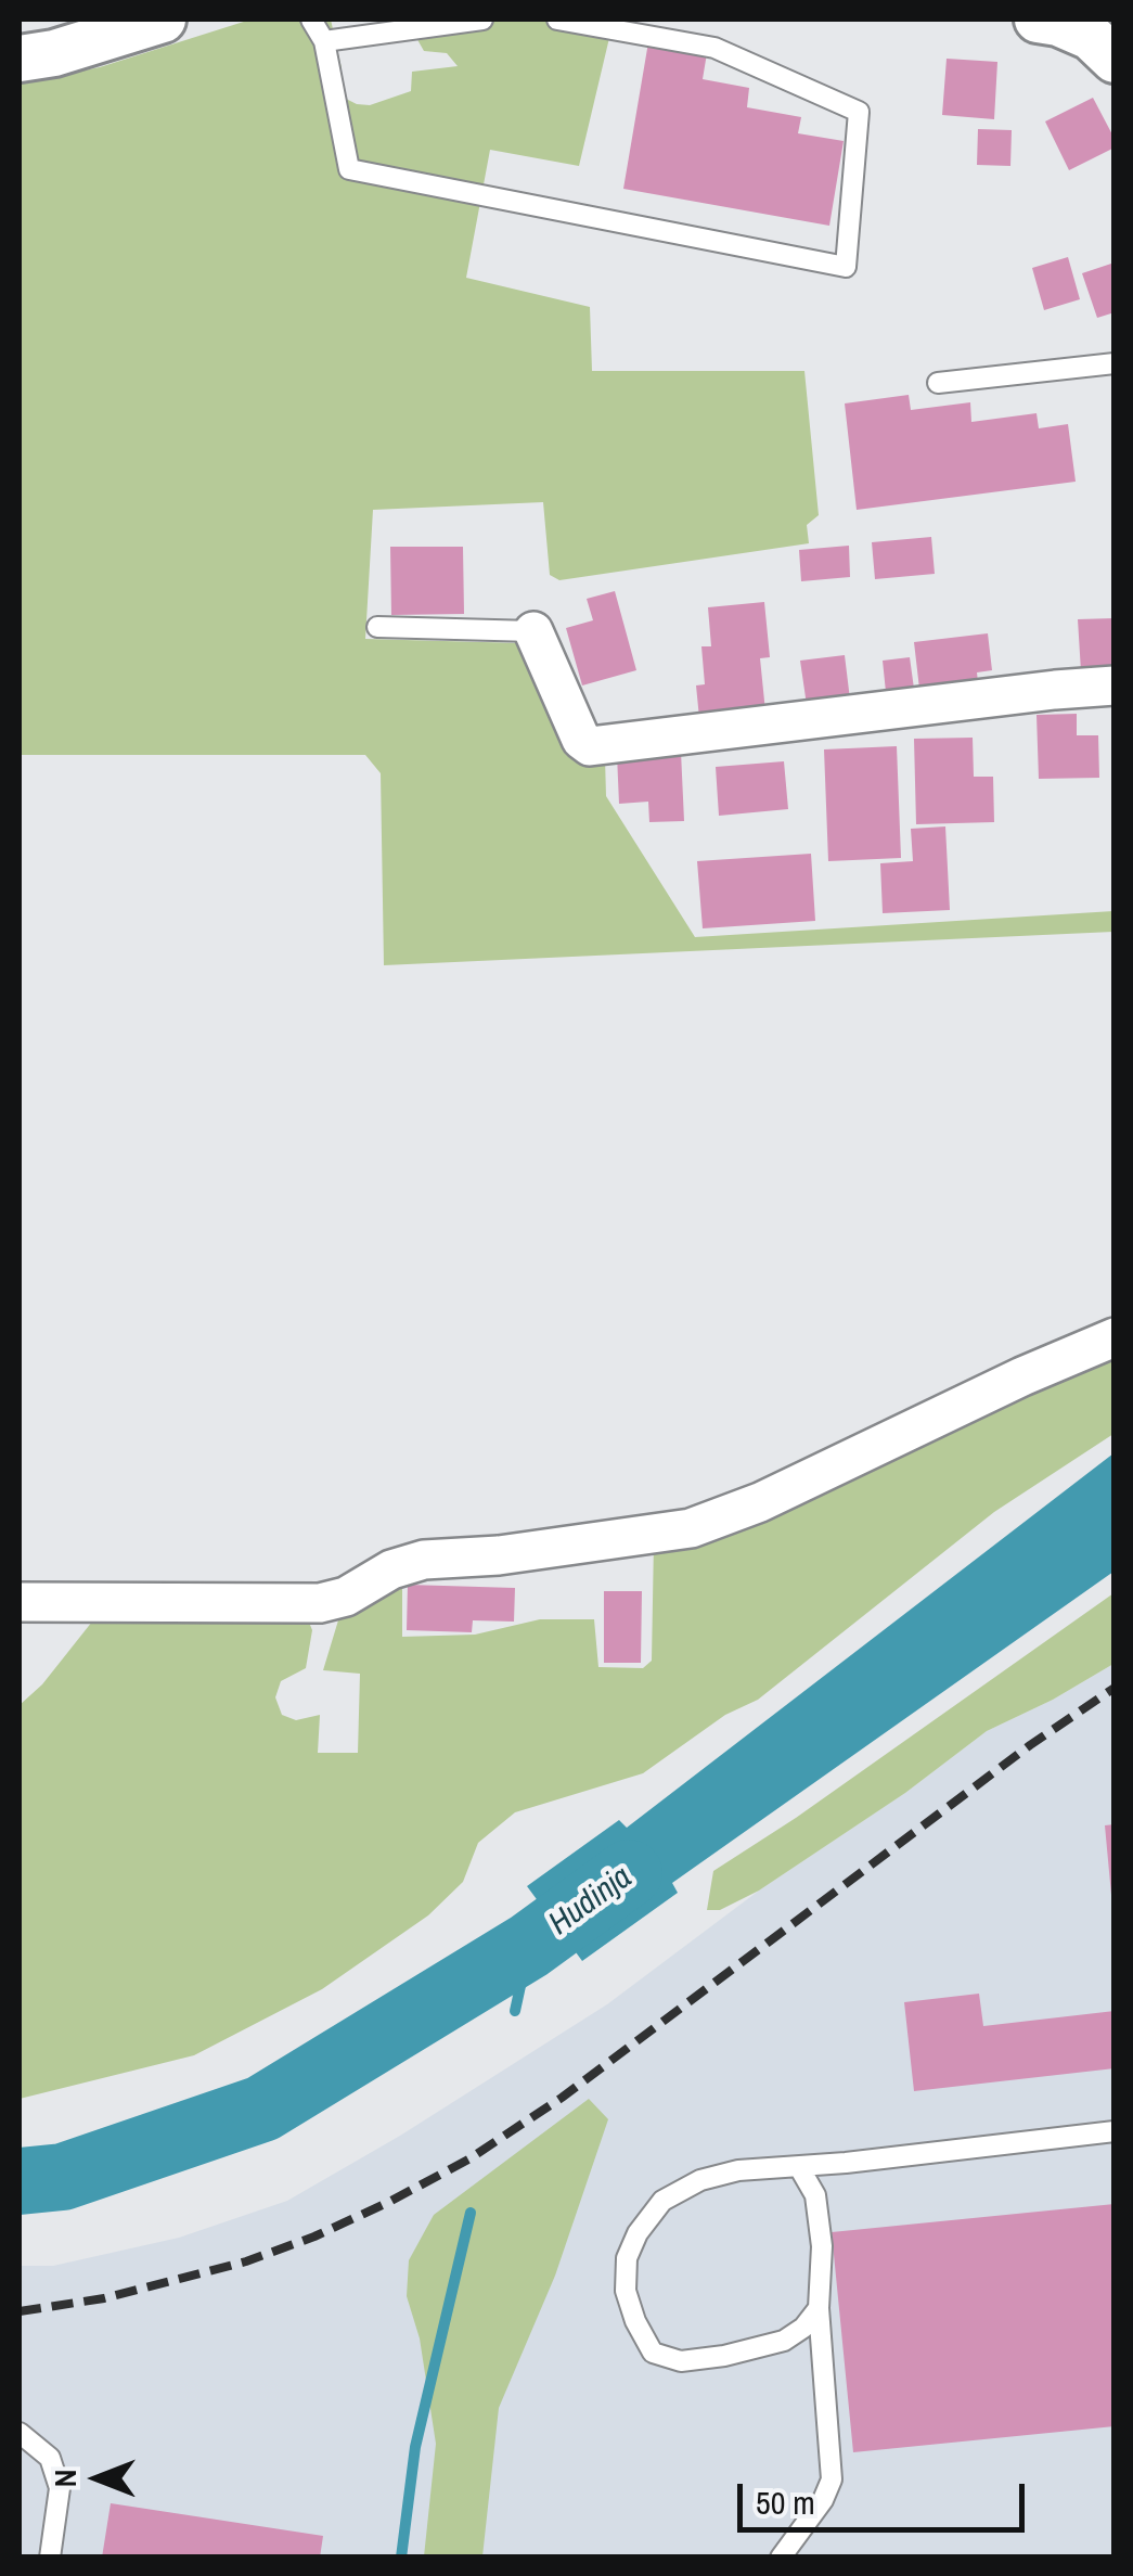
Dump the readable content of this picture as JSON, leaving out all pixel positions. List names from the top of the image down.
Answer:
{
  "water": ["Hudinja"],
  "scale_bar": "50 m",
  "north": "left"
}
